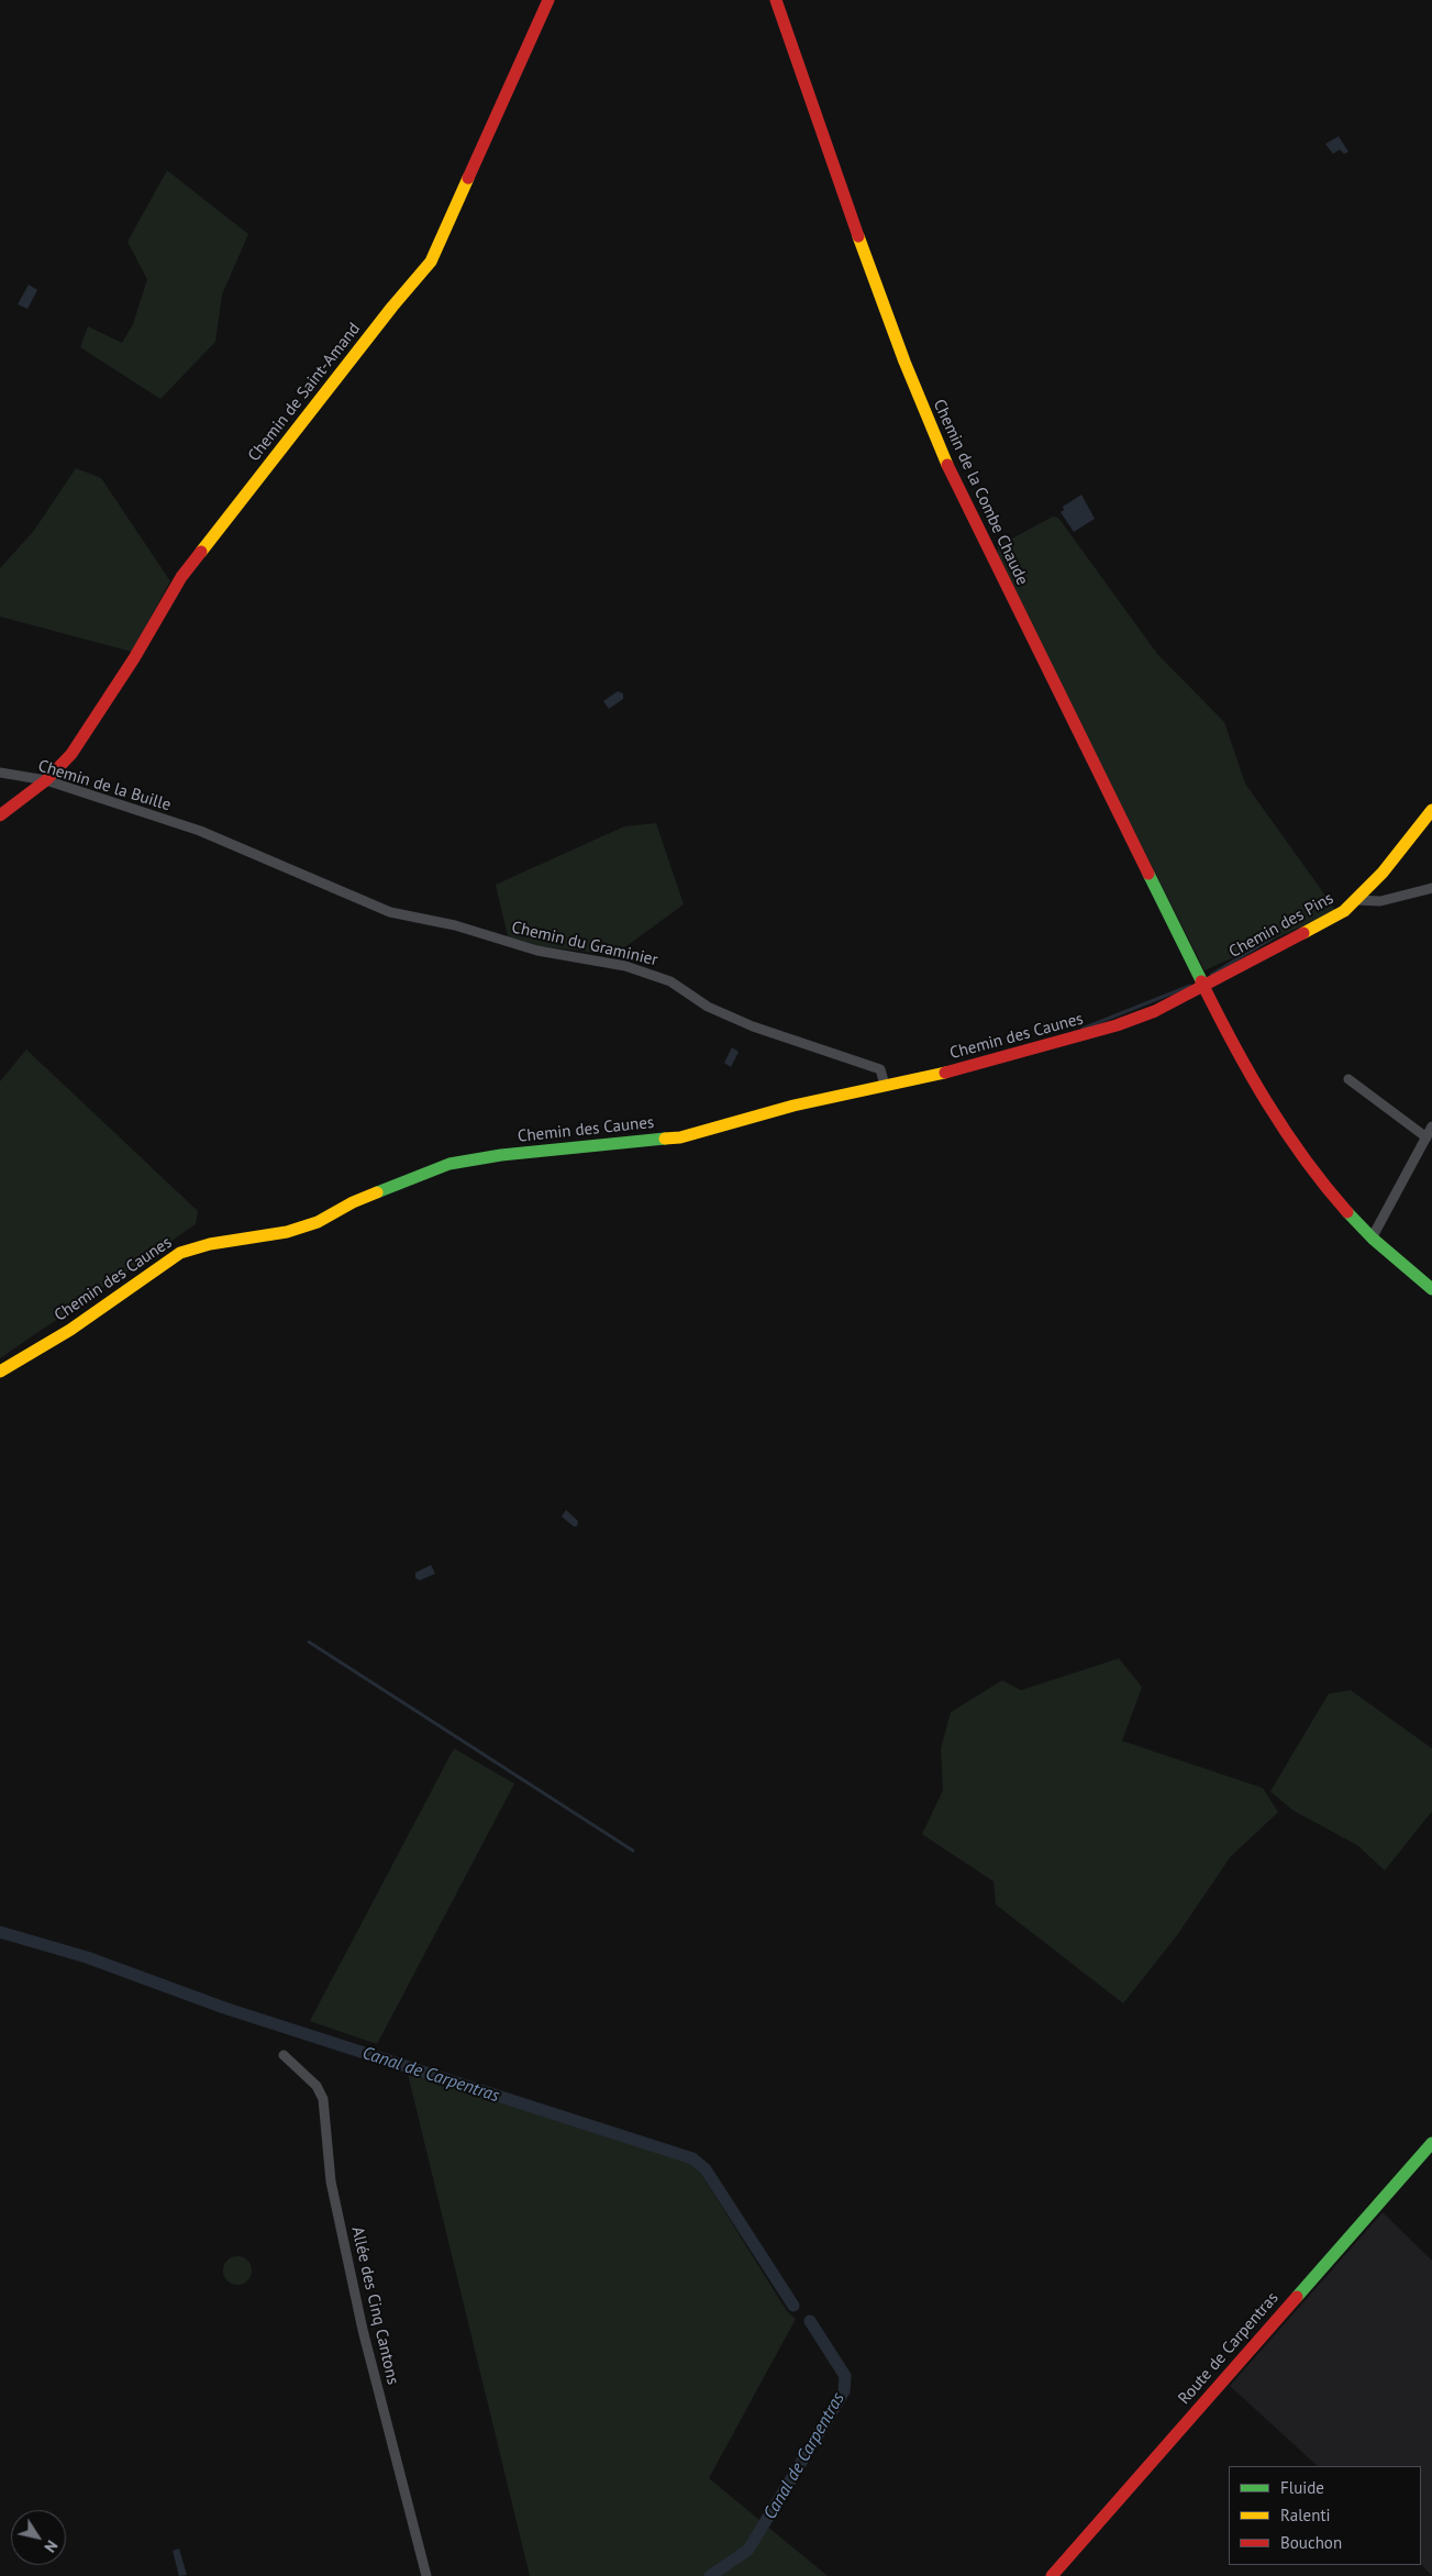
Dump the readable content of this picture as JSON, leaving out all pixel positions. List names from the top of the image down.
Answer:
{
  "streets": {
    "street": [
      "Chemin de Saint-Amand",
      "Chemin de la Combe Chaude",
      "Chemin de la Buille",
      "Chemin des Pins",
      "Chemin du Graminier",
      "Chemin des Caunes",
      "Allée des Cinq Cantons",
      "Route de Carpentras"
    ]
  },
  "crossings": [
    ["Chemin de Saint-Amand", "Chemin de la Buille"],
    ["Chemin de la Combe Chaude", "Chemin des Pins"],
    ["Chemin de la Combe Chaude", "Chemin des Caunes"],
    ["Chemin de la Buille", "Chemin du Graminier"],
    ["Chemin des Pins", "Chemin des Caunes"],
    ["Chemin du Graminier", "Chemin des Caunes"]
  ],
  "water": ["Canal de Carpentras"],
  "legend": ["Fluide", "Ralenti", "Bouchon"],
  "north": "bottom right"
}
